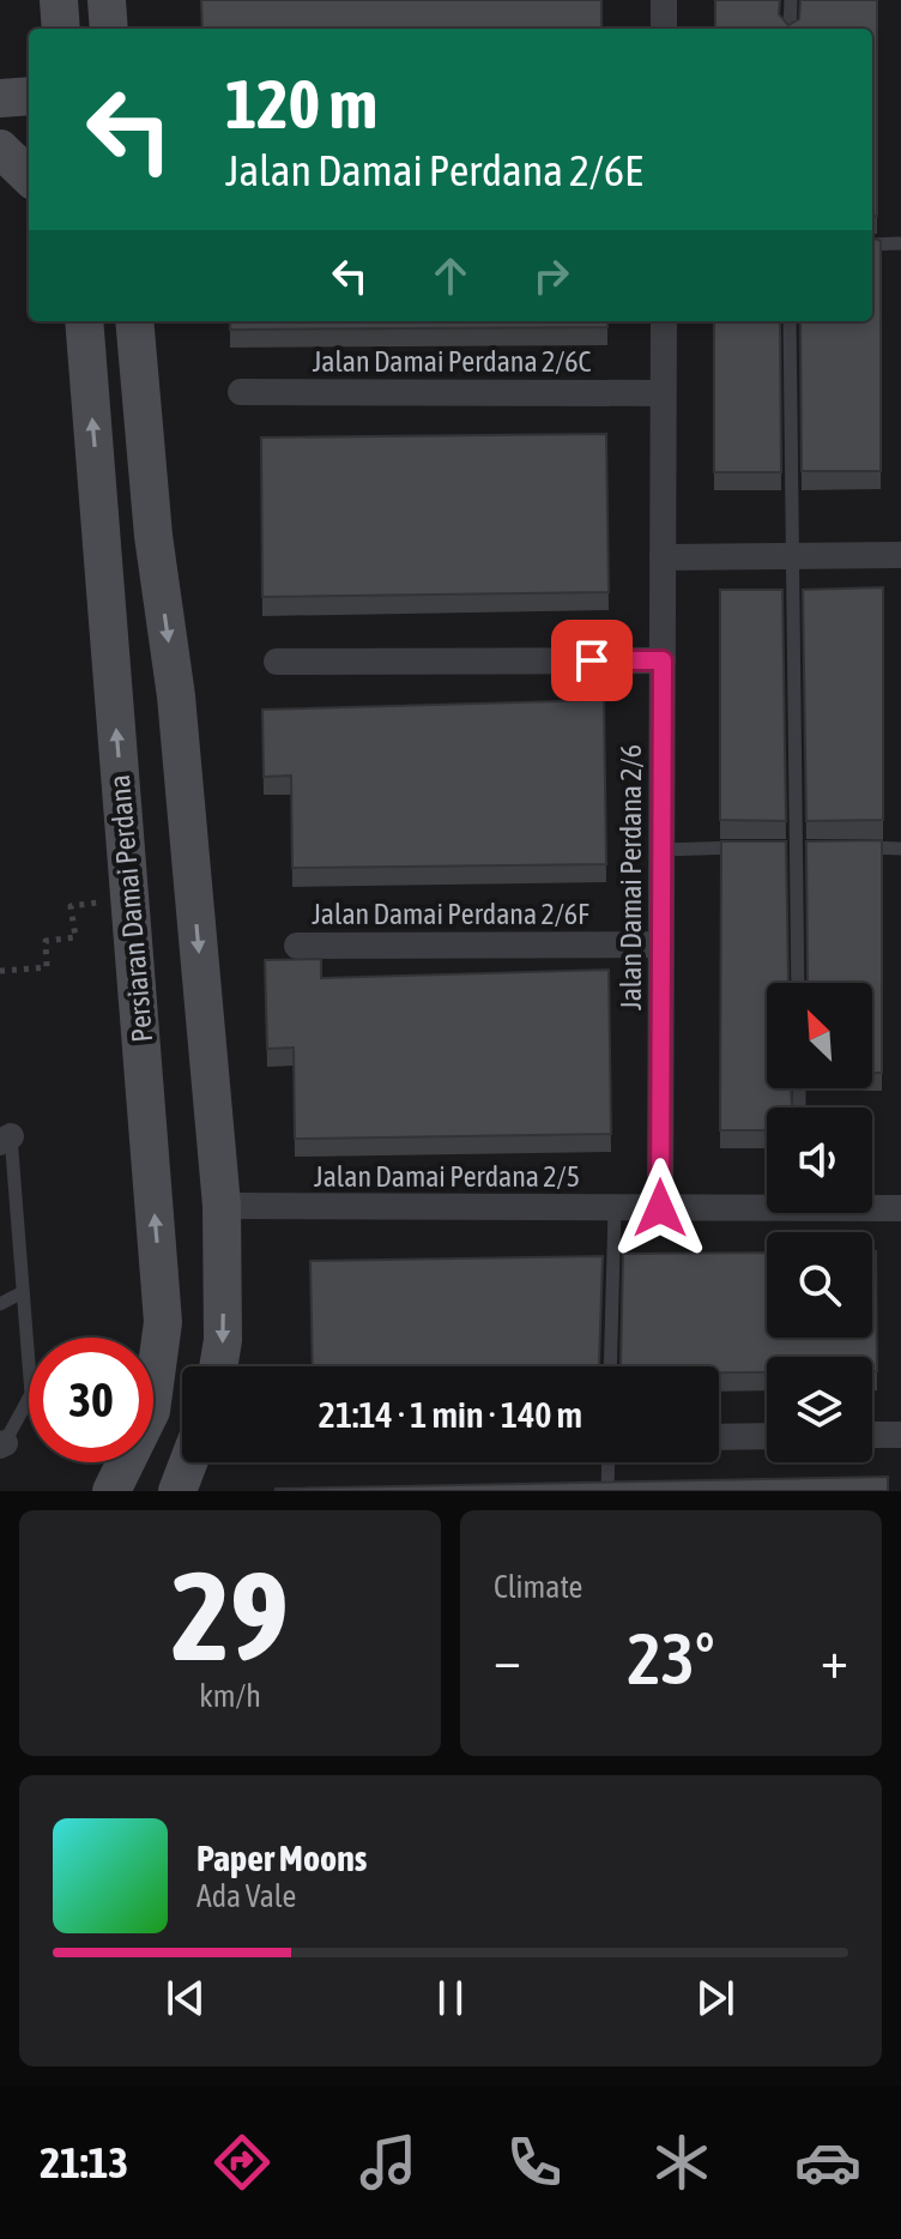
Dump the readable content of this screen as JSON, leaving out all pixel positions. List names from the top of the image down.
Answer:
{
  "streets": {
    "main road": ["Persiaran Damai Perdana"],
    "street": [
      "Jalan Damai Perdana 2/6C",
      "Jalan Damai Perdana 2/6",
      "Jalan Damai Perdana 2/6F",
      "Jalan Damai Perdana 2/5"
    ]
  },
  "crossings": [
    ["Jalan Damai Perdana 2/6C", "Jalan Damai Perdana 2/6"],
    ["Jalan Damai Perdana 2/6", "Jalan Damai Perdana 2/6F"],
    ["Jalan Damai Perdana 2/6", "Jalan Damai Perdana 2/5"]
  ],
  "north": "top left",
  "page": {
    "turn": ["120 m", "Jalan Damai Perdana 2/6E"],
    "limit": "30",
    "trip": "21:14 · 1 min · 140 m",
    "tile": [
      ["29", "km/h"],
      "Climate"
    ],
    "heat": ["−", "23°", "+"],
    "song": ["Paper Moons", "Ada Vale"],
    "tabs": "21:13"
  }
}
